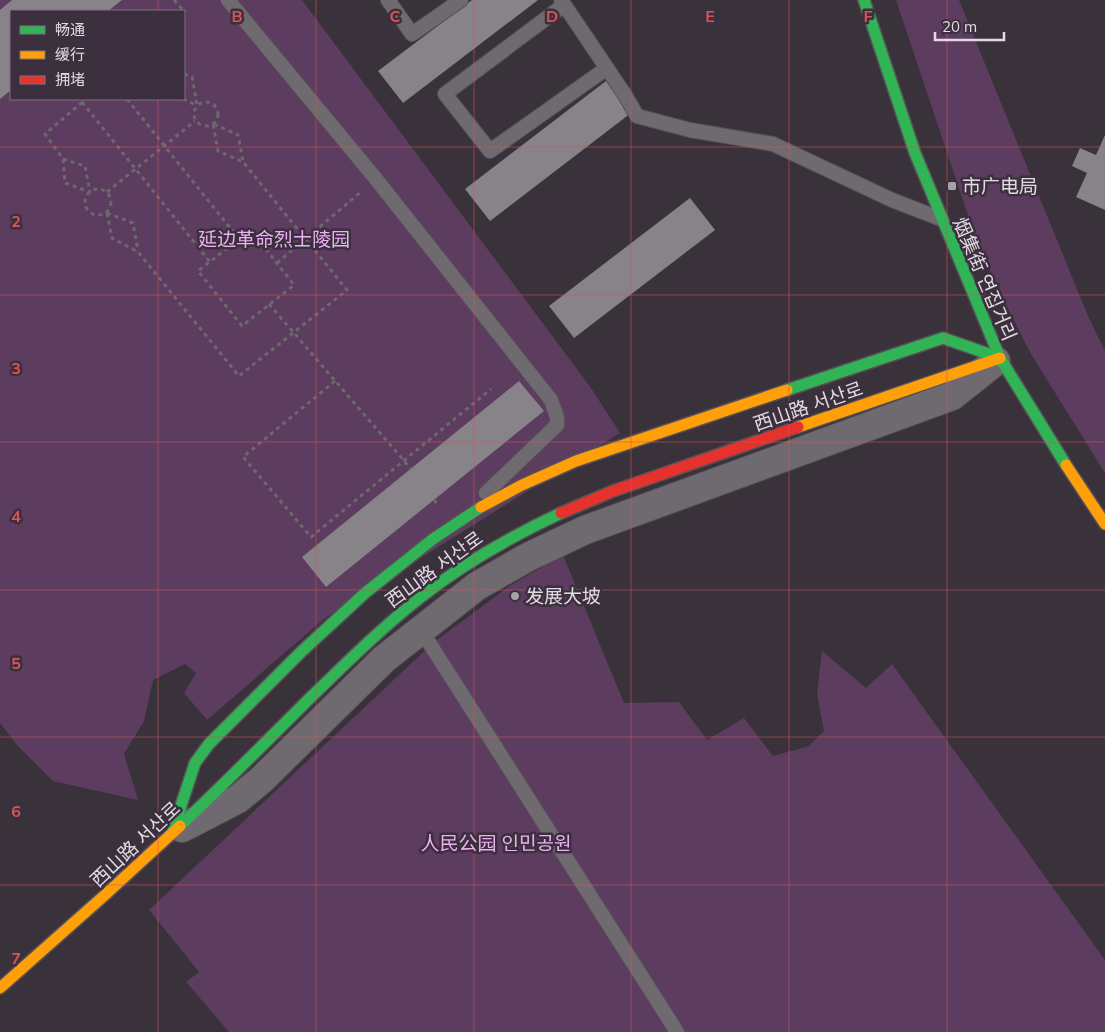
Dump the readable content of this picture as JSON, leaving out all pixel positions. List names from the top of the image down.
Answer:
{
  "streets": {
    "street": ["烟集街 연집거리", "西山路 서산로"]
  },
  "crossings": [
    ["烟集街 연집거리", "西山路 서산로"]
  ],
  "parks": ["延边革命烈士陵园", "人民公园 인민공원"],
  "places": {
    "transit": ["市广电局"],
    "other": ["发展大坡"]
  },
  "legend": ["畅通", "缓行", "拥堵"],
  "scale_bar": "20 m",
  "grid": {
    "columns": [
      "B",
      "C",
      "D",
      "E",
      "F"
    ],
    "rows": [
      "2",
      "3",
      "4",
      "5",
      "6",
      "7"
    ]
  }
}
